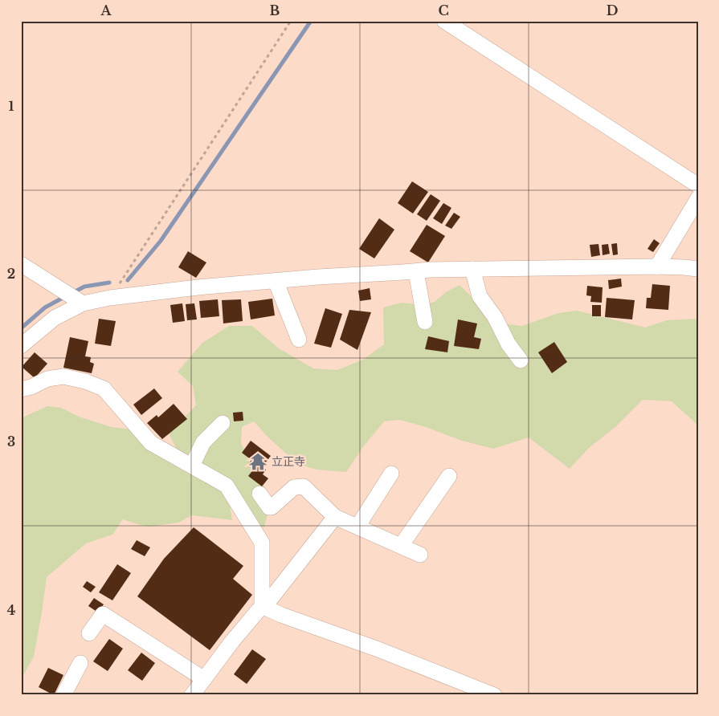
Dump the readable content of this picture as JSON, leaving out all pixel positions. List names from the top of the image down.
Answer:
{
  "places": {
    "temple": ["立正寺"]
  },
  "grid": {
    "columns": [
      "A",
      "B",
      "C",
      "D"
    ],
    "rows": [
      "1",
      "2",
      "3",
      "4"
    ]
  }
}
